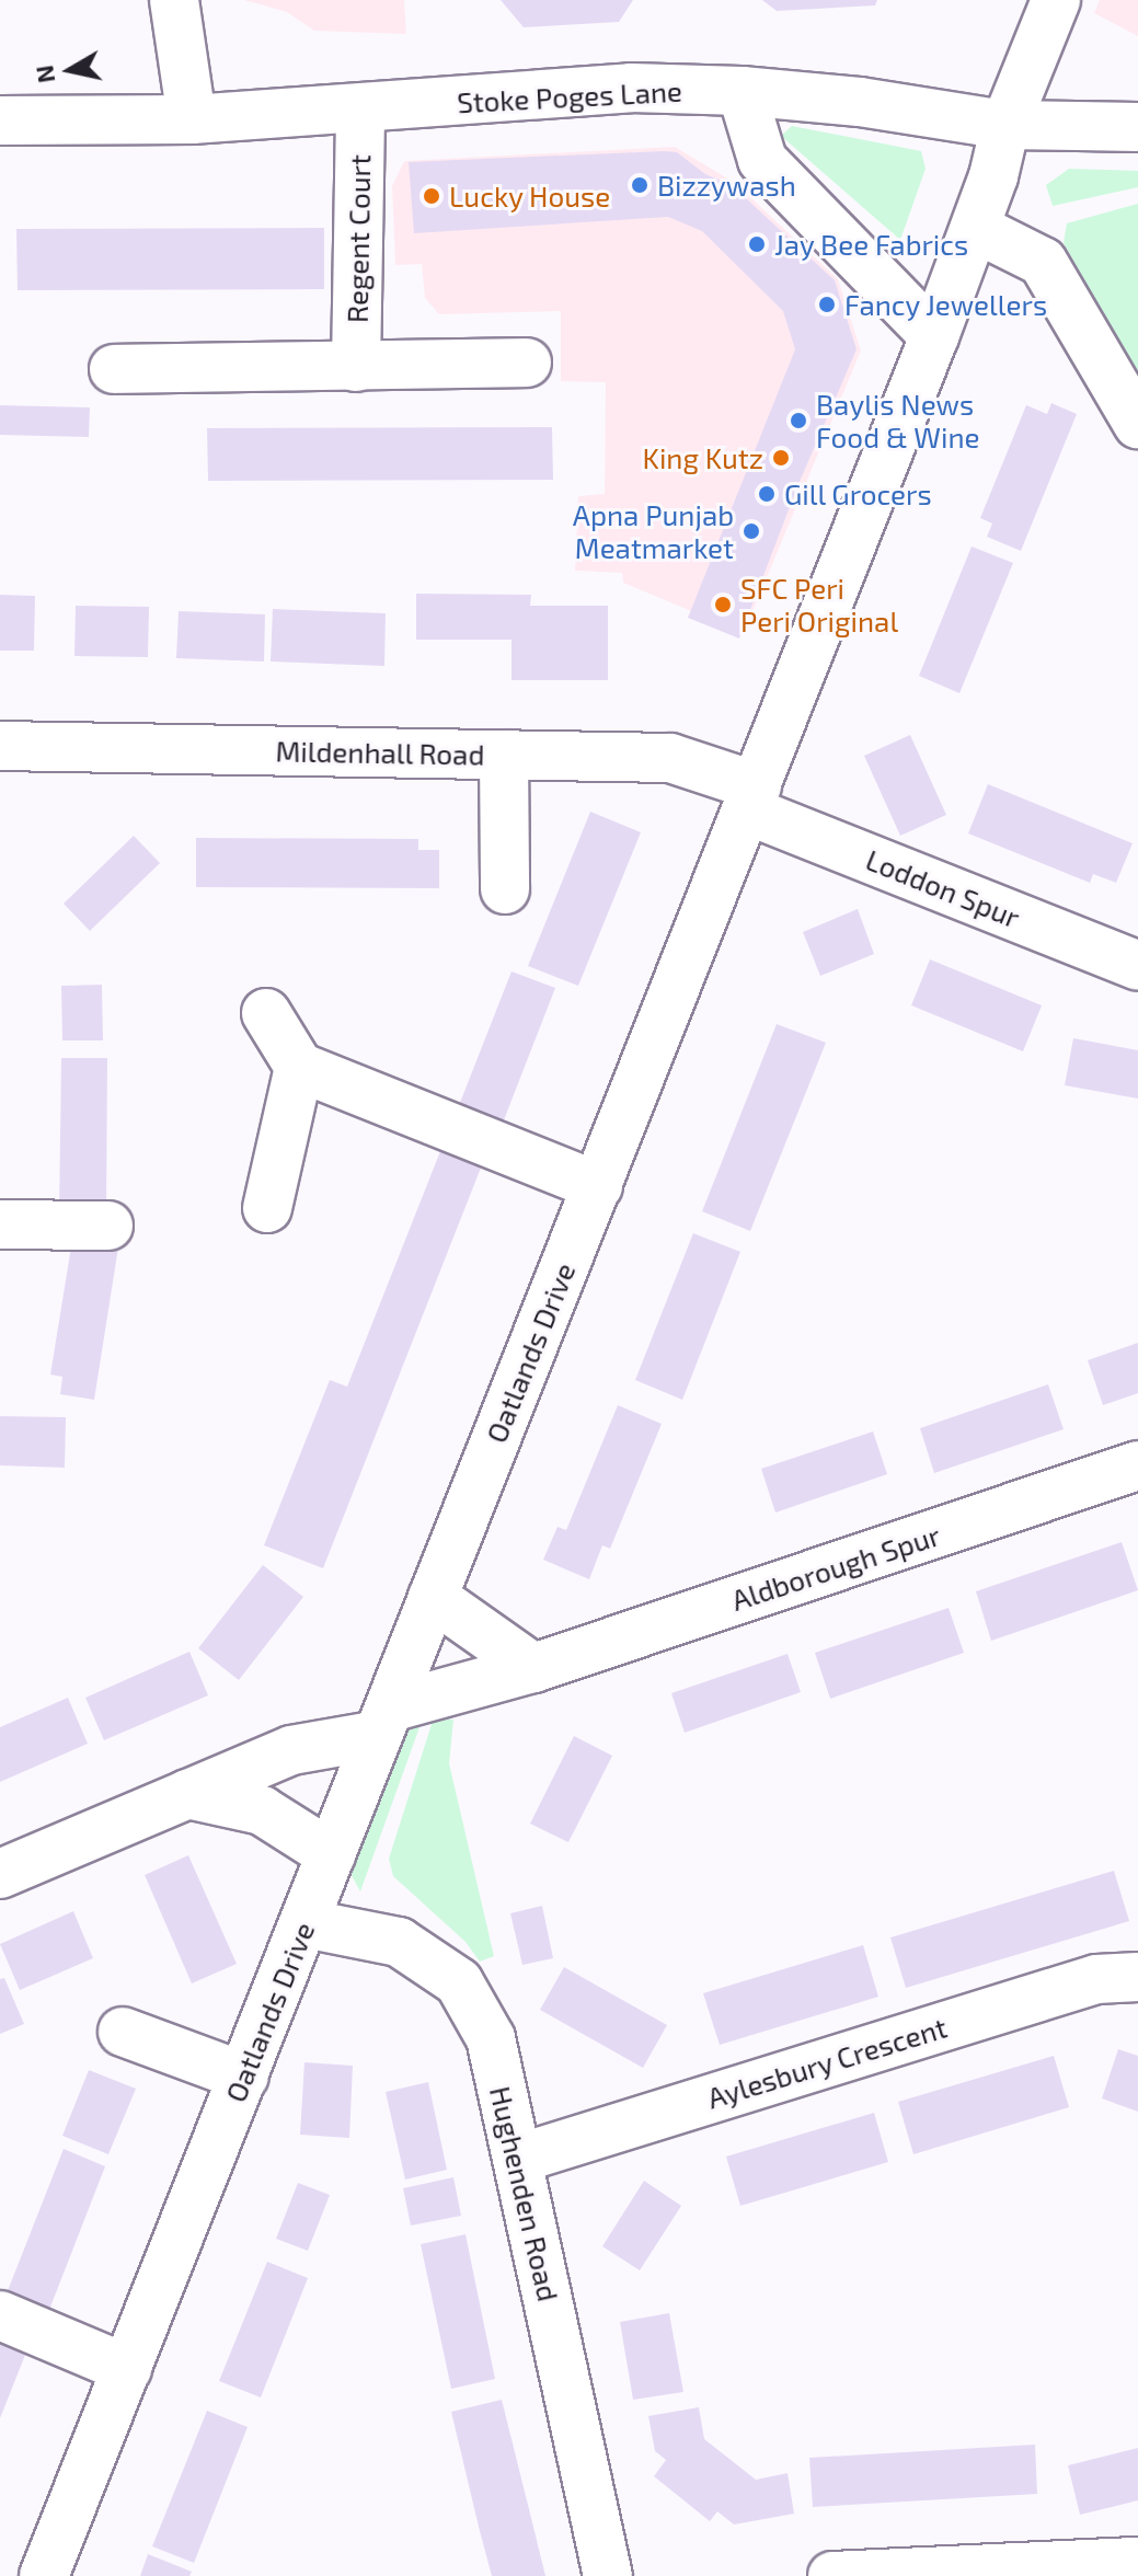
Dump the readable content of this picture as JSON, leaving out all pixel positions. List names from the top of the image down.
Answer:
{
  "streets": {
    "street": [
      "Stoke Poges Lane",
      "Regent Court",
      "Mildenhall Road",
      "Loddon Spur",
      "Oatlands Drive",
      "Aldborough Spur",
      "Aylesbury Crescent",
      "Hughenden Road"
    ]
  },
  "crossings": [
    ["Stoke Poges Lane", "Regent Court"],
    ["Stoke Poges Lane", "Oatlands Drive"],
    ["Mildenhall Road", "Loddon Spur"],
    ["Mildenhall Road", "Oatlands Drive"],
    ["Loddon Spur", "Oatlands Drive"],
    ["Oatlands Drive", "Aldborough Spur"],
    ["Oatlands Drive", "Hughenden Road"],
    ["Aylesbury Crescent", "Hughenden Road"]
  ],
  "places": [
    "Bizzywash",
    "Lucky House",
    "Jay Bee Fabrics",
    "Fancy Jewellers",
    "Baylis News Food & Wine",
    "King Kutz",
    "Gill Grocers",
    "Apna Punjab Meatmarket",
    "SFC Peri Peri Original"
  ],
  "north": "left"
}
